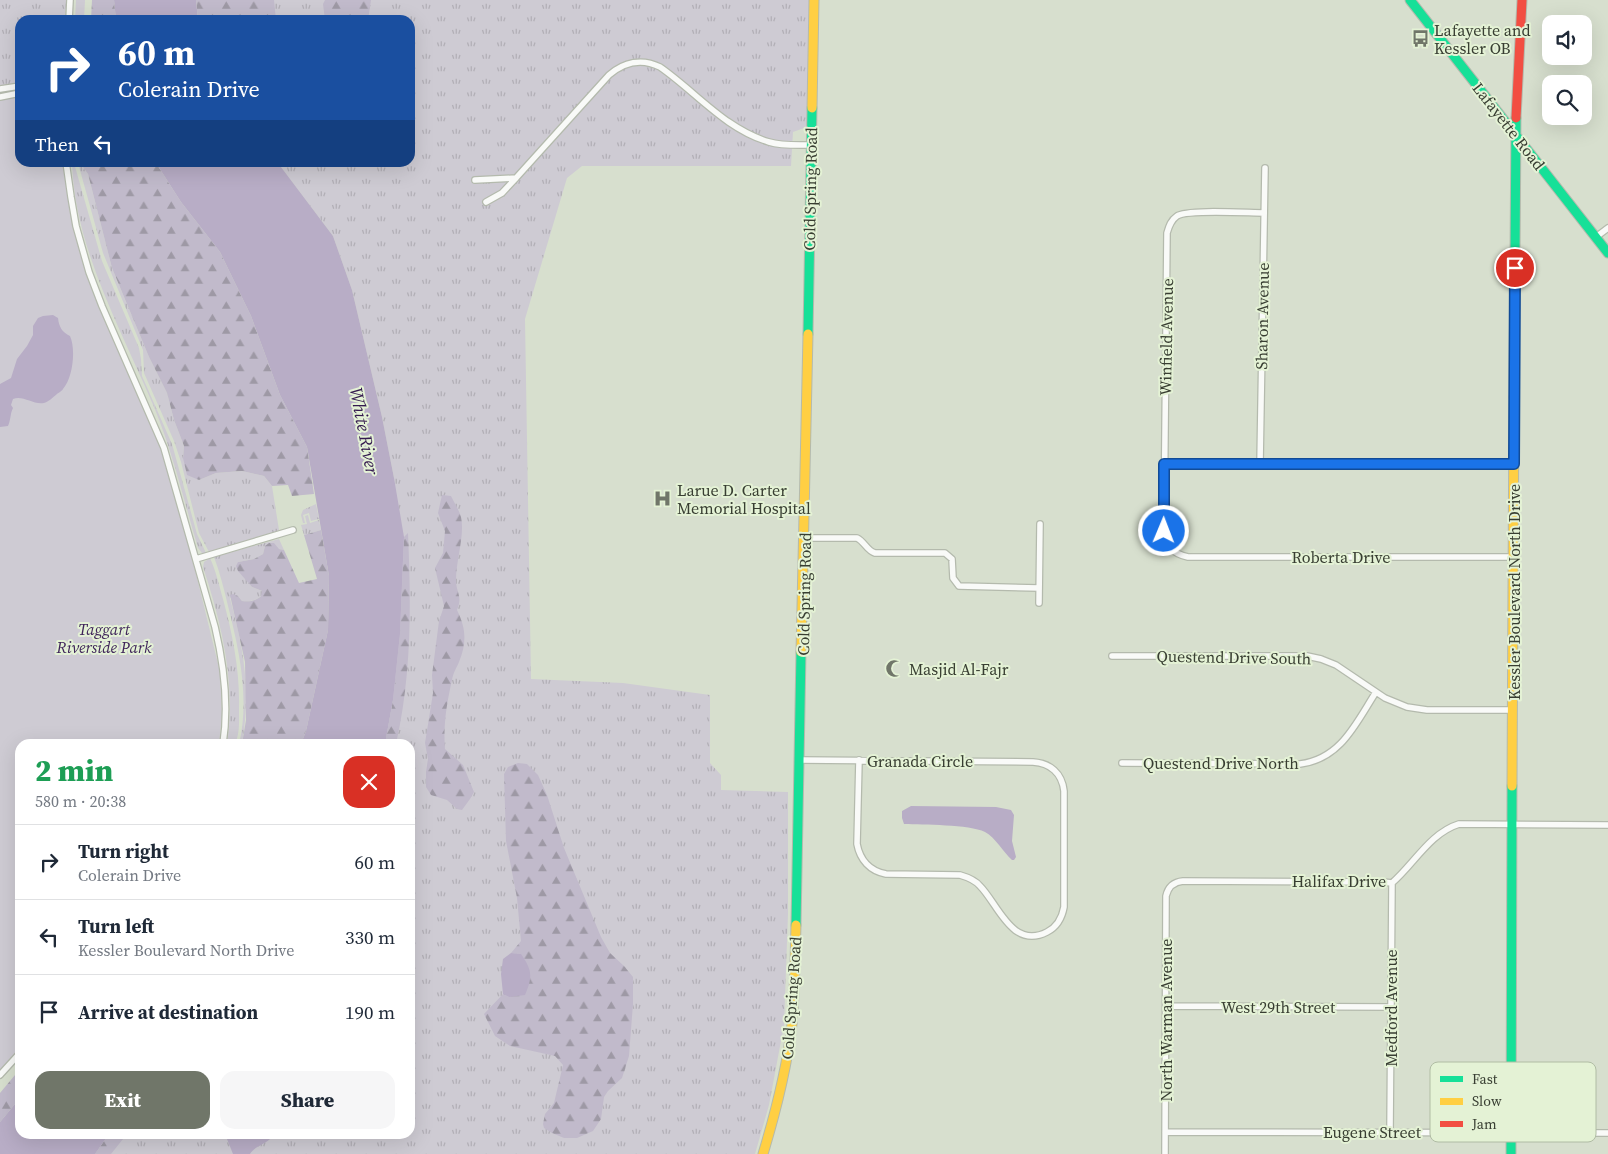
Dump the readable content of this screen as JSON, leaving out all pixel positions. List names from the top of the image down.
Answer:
{
  "streets": {
    "main road": ["Lafayette Road", "Cold Spring Road", "Kessler Boulevard North Drive"],
    "street": [
      "Sharon Avenue",
      "Winfield Avenue",
      "Roberta Drive",
      "Questend Drive South",
      "Granada Circle",
      "Questend Drive North",
      "Halifax Drive",
      "West 29th Street",
      "Medford Avenue",
      "North Warman Avenue",
      "Eugene Street"
    ]
  },
  "crossings": [
    ["Lafayette Road", "Kessler Boulevard North Drive"],
    ["Cold Spring Road", "Granada Circle"],
    ["Sharon Avenue", "Winfield Avenue"],
    ["Winfield Avenue", "Roberta Drive"],
    ["Roberta Drive", "Kessler Boulevard North Drive"],
    ["Kessler Boulevard North Drive", "Questend Drive South"],
    ["Kessler Boulevard North Drive", "Halifax Drive"],
    ["Questend Drive South", "Questend Drive North"],
    ["Halifax Drive", "Medford Avenue"],
    ["Halifax Drive", "North Warman Avenue"],
    ["West 29th Street", "Medford Avenue"],
    ["West 29th Street", "North Warman Avenue"],
    ["Medford Avenue", "Eugene Street"],
    ["North Warman Avenue", "Eugene Street"]
  ],
  "water": ["White River"],
  "parks": ["Taggart Riverside Park"],
  "places": {
    "bus stop": ["Lafayette and Kessler OB"],
    "hospital": ["Larue D. Carter Memorial Hospital"],
    "mosque": ["Masjid Al-Fajr"]
  },
  "legend": ["Fast", "Slow", "Jam"],
  "page": {
    "turn": ["60 m", "Colerain Drive"],
    "then": "Then",
    "heading": ["2 min", "580 m · 20:38"],
    "list": [
      {
        "name": "Turn right",
        "note": "Colerain Drive",
        "value": "60 m"
      },
      {
        "name": "Turn left",
        "note": "Kessler Boulevard North Drive",
        "value": "330 m"
      },
      {
        "name": "Arrive at destination",
        "value": "190 m"
      }
    ],
    "buttons": ["Exit", "Share"]
  }
}
